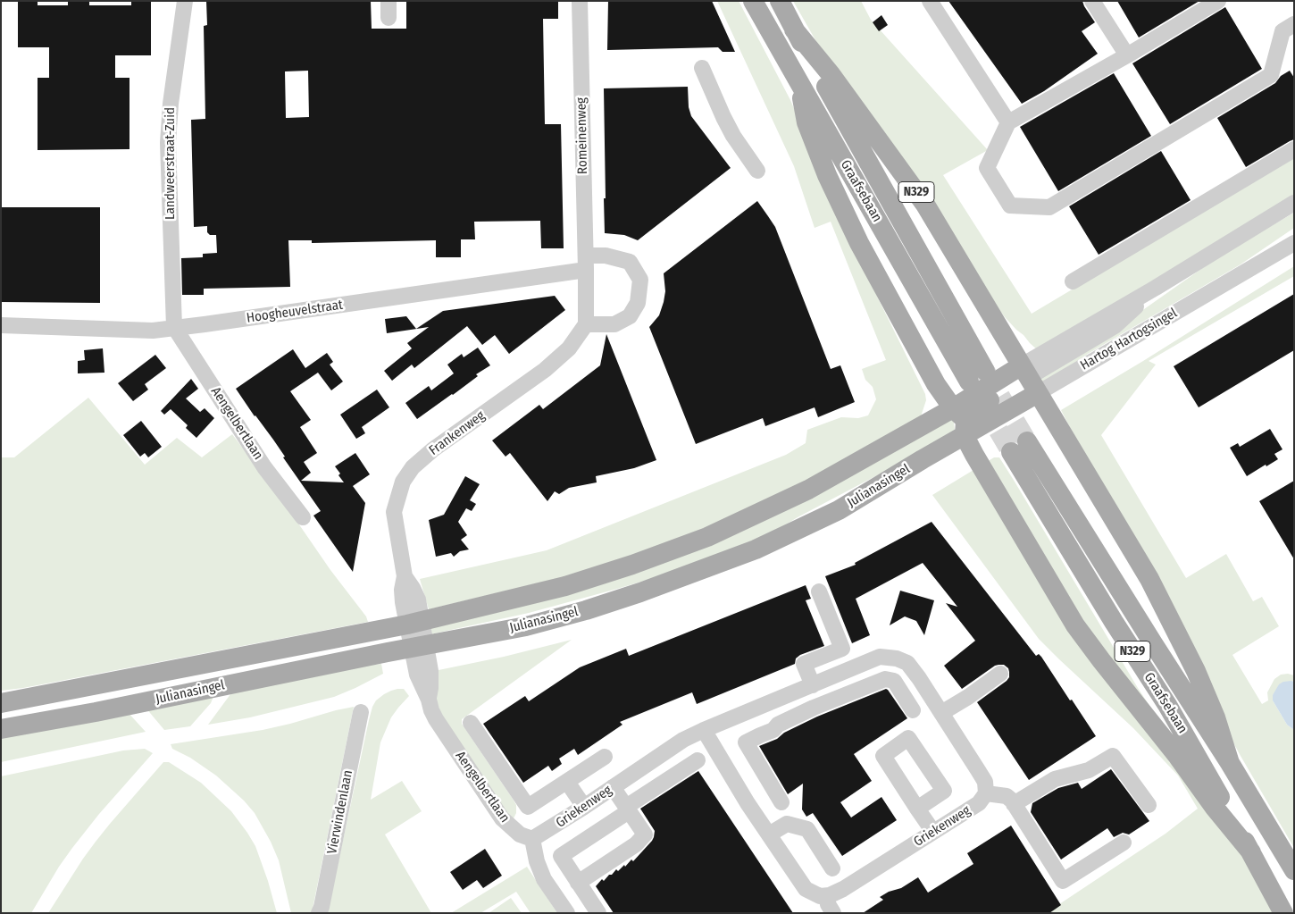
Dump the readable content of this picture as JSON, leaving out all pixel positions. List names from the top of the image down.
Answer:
{
  "streets": {
    "main road": [
      "Graafsebaan",
      "N329",
      "Hartog Hartogsingel",
      "Julianasingel"
    ],
    "street": [
      "Romeinenweg",
      "Landweerstraat-Zuid",
      "Hoogheuvelstraat",
      "Aengelbertlaan",
      "Frankenweg",
      "Griekenweg",
      "Vierwindenlaan"
    ]
  },
  "crossings": [
    ["Romeinenweg", "Hoogheuvelstraat"],
    ["Romeinenweg", "Frankenweg"],
    ["Landweerstraat-Zuid", "Hoogheuvelstraat"],
    ["Landweerstraat-Zuid", "Aengelbertlaan"],
    ["Graafsebaan", "N329"],
    ["N329", "Hartog Hartogsingel"],
    ["N329", "Julianasingel"],
    ["Hoogheuvelstraat", "Aengelbertlaan"],
    ["Hoogheuvelstraat", "Frankenweg"],
    ["Hartog Hartogsingel", "Julianasingel"],
    ["Aengelbertlaan", "Frankenweg"],
    ["Aengelbertlaan", "Julianasingel"],
    ["Aengelbertlaan", "Griekenweg"],
    ["Frankenweg", "Julianasingel"]
  ]
}
